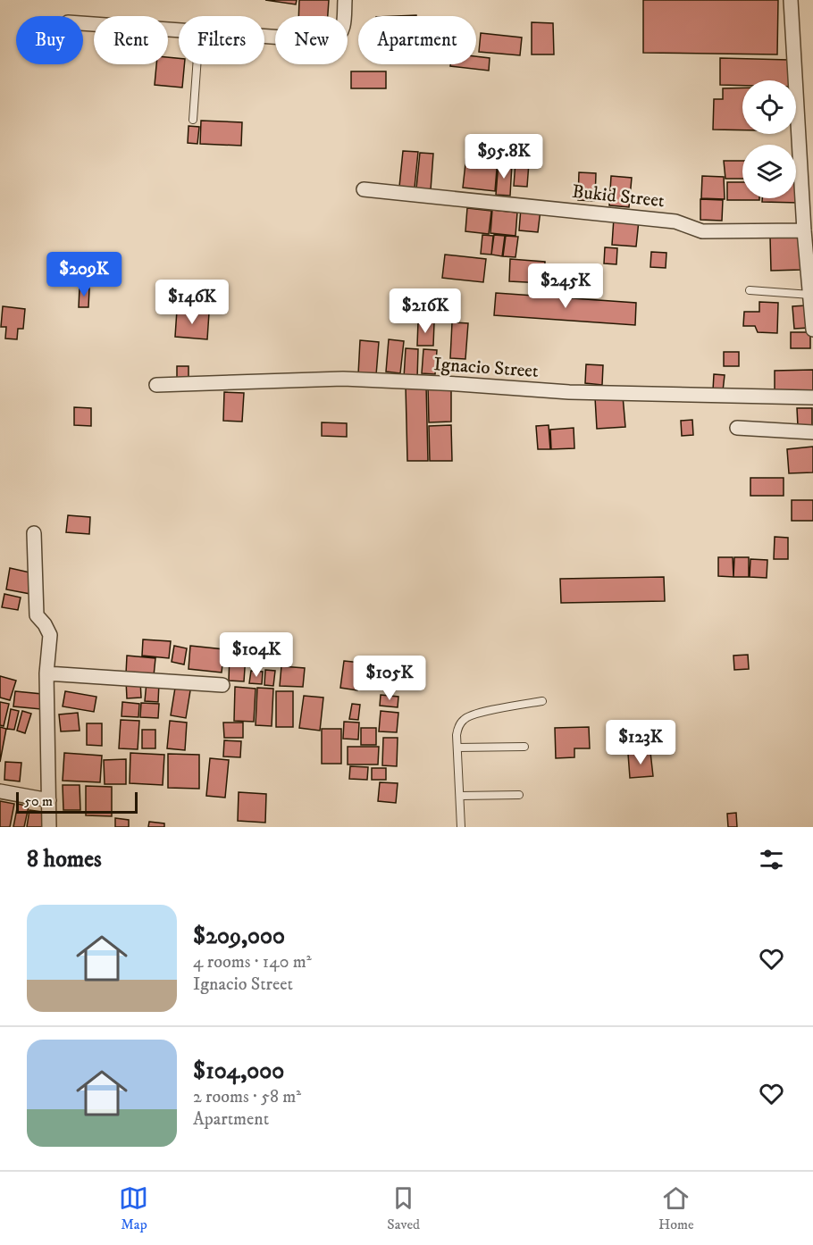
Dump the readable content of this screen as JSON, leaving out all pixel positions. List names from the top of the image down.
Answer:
{
  "streets": {
    "street": ["Bukid Street", "Ignacio Street"]
  },
  "scale_bar": "50 m",
  "page": {
    "chip": [
      "Buy",
      "Rent",
      "Filters",
      "New",
      "Apartment"
    ],
    "price": [
      "$95.8K",
      "$209K",
      "$245K",
      "$146K",
      "$216K",
      "$104K",
      "$105K",
      "$123K"
    ],
    "scale": "50 m",
    "heading": "8 homes",
    "list": [
      {
        "name": "$209,000",
        "note": "4 rooms · 140 m² · Ignacio Street"
      },
      {
        "name": "$104,000",
        "note": "2 rooms · 58 m² · Apartment"
      }
    ],
    "tabs": ["Map", "Saved", "Home"]
  }
}
